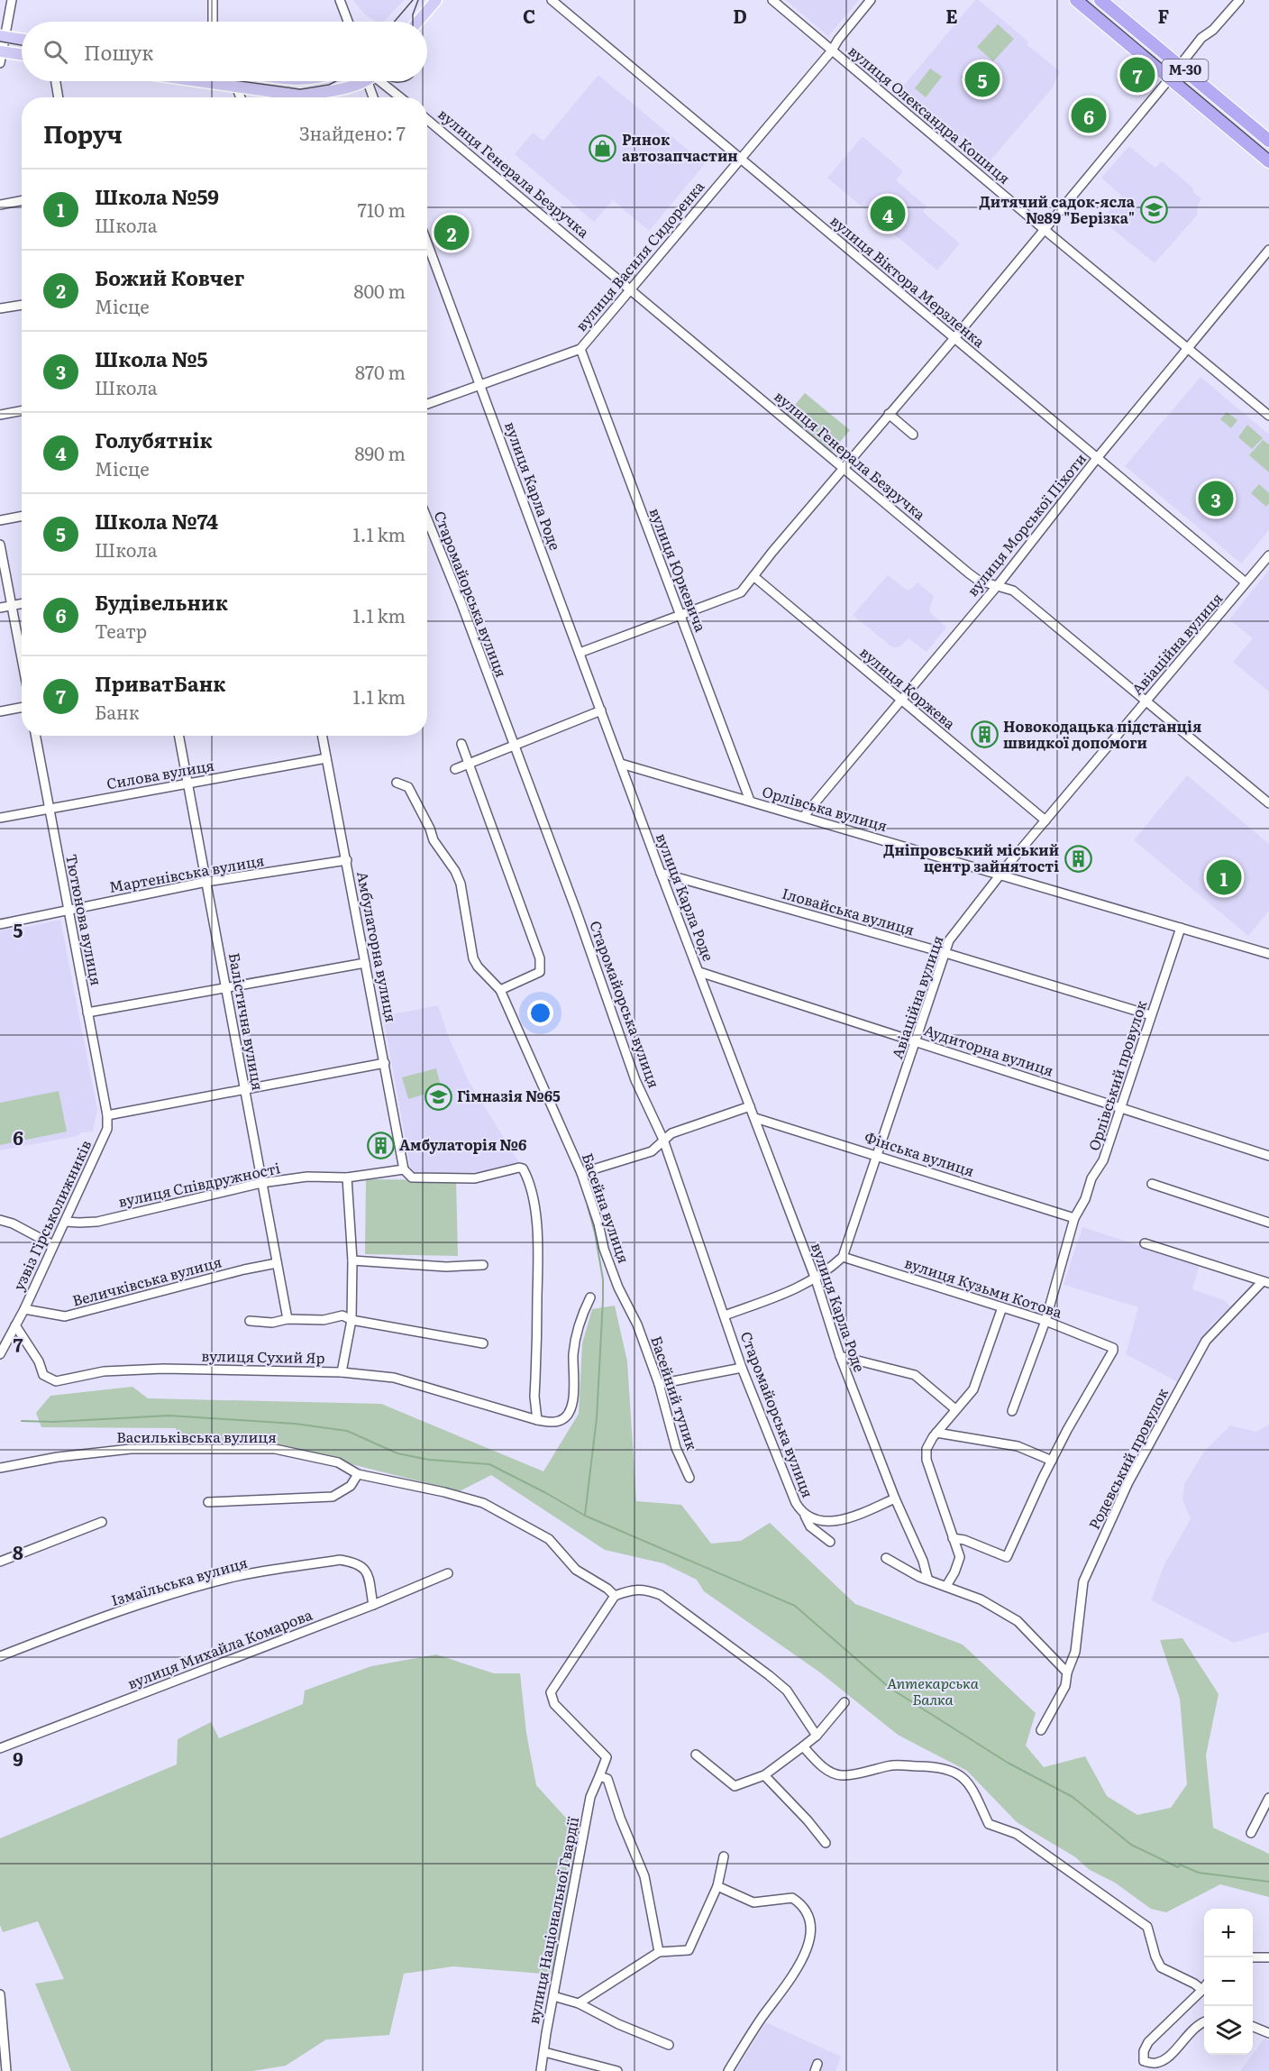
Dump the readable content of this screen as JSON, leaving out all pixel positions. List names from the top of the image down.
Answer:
{
  "streets": {
    "highway": ["М-30"],
    "street": [
      "вулиця Олександра Кошиця",
      "вулиця Генерала Безручка",
      "вулиця Василя Сидоренка",
      "вулиця Віктора Мерзленка",
      "вулиця Карла Роде",
      "вулиця Морської Піхоти",
      "вулиця Юркевича",
      "Старомайорська вулиця",
      "Авіаційна вулиця",
      "вулиця Коржева",
      "Силова вулиця",
      "Орлівська вулиця",
      "Мартенівська вулиця",
      "Іловайська вулиця",
      "Тютюнова вулиця",
      "Амбулаторна вулиця",
      "Балістична вулиця",
      "Аудиторна вулиця",
      "Орлівський провулок",
      "Фінська вулиця",
      "вулиця Співдружності",
      "Басейна вулиця",
      "узвіз Гірськолижників",
      "Величківська вулиця",
      "вулиця Кузьми Котова",
      "вулиця Сухий Яр",
      "Басейний тупик",
      "Васильківська вулиця",
      "Родевський провулок",
      "Ізмаїльська вулиця",
      "вулиця Михайла Комарова",
      "вулиця Національної Гвардії"
    ]
  },
  "crossings": [
    ["вулиця Олександра Кошиця", "вулиця Василя Сидоренка"],
    ["вулиця Олександра Кошиця", "вулиця Морської Піхоти"],
    ["вулиця Генерала Безручка", "вулиця Василя Сидоренка"],
    ["вулиця Генерала Безручка", "вулиця Морської Піхоти"],
    ["вулиця Генерала Безручка", "Авіаційна вулиця"],
    ["вулиця Василя Сидоренка", "вулиця Віктора Мерзленка"],
    ["вулиця Василя Сидоренка", "вулиця Карла Роде"],
    ["вулиця Василя Сидоренка", "вулиця Юркевича"],
    ["вулиця Віктора Мерзленка", "вулиця Морської Піхоти"],
    ["вулиця Віктора Мерзленка", "Авіаційна вулиця"],
    ["вулиця Карла Роде", "Старомайорська вулиця"],
    ["вулиця Карла Роде", "Орлівська вулиця"],
    ["вулиця Карла Роде", "Іловайська вулиця"],
    ["вулиця Карла Роде", "Аудиторна вулиця"],
    ["вулиця Карла Роде", "Фінська вулиця"],
    ["вулиця Морської Піхоти", "вулиця Коржева"],
    ["вулиця Морської Піхоти", "Орлівська вулиця"],
    ["вулиця Юркевича", "Орлівська вулиця"],
    ["Авіаційна вулиця", "вулиця Коржева"],
    ["Авіаційна вулиця", "Орлівська вулиця"],
    ["Авіаційна вулиця", "Іловайська вулиця"],
    ["Авіаційна вулиця", "Аудиторна вулиця"],
    ["Авіаційна вулиця", "Фінська вулиця"],
    ["Авіаційна вулиця", "вулиця Кузьми Котова"],
    ["Силова вулиця", "Тютюнова вулиця"],
    ["Силова вулиця", "Амбулаторна вулиця"],
    ["Силова вулиця", "Балістична вулиця"],
    ["Орлівська вулиця", "Орлівський провулок"],
    ["Мартенівська вулиця", "Тютюнова вулиця"],
    ["Мартенівська вулиця", "Амбулаторна вулиця"],
    ["Мартенівська вулиця", "Балістична вулиця"],
    ["Іловайська вулиця", "Орлівський провулок"],
    ["Тютюнова вулиця", "узвіз Гірськолижників"],
    ["Амбулаторна вулиця", "вулиця Співдружності"],
    ["Балістична вулиця", "вулиця Співдружності"],
    ["Балістична вулиця", "Величківська вулиця"],
    ["Аудиторна вулиця", "Орлівський провулок"],
    ["Орлівський провулок", "Фінська вулиця"],
    ["Орлівський провулок", "вулиця Кузьми Котова"],
    ["вулиця Співдружності", "узвіз Гірськолижників"],
    ["Басейна вулиця", "Басейний тупик"],
    ["узвіз Гірськолижників", "Величківська вулиця"],
    ["узвіз Гірськолижників", "вулиця Сухий Яр"],
    ["Васильківська вулиця", "вулиця Національної Гвардії"],
    ["Ізмаїльська вулиця", "вулиця Михайла Комарова"]
  ],
  "parks": ["Аптекарська Балка"],
  "places": {
    "shop": ["Ринок автозапчастин"],
    "school or university": ["Дитячий садок-ясла №89 \"Берізка\"", "Гімназія №65"],
    "building": ["Новокодацька підстанція швидкої допомоги", "Дніпровський міський центр зайнятості", "Амбулаторія №6"]
  },
  "page": {
    "search": "Пошук",
    "pins": [
      "7",
      "5",
      "6",
      "4",
      "2",
      "3",
      "1"
    ],
    "heading": ["Поруч", "Знайдено: 7"],
    "list": [
      {
        "mark": "1",
        "name": "Школа №59",
        "note": "Школа",
        "value": "710 m"
      },
      {
        "mark": "2",
        "name": "Божий Ковчег",
        "note": "Місце",
        "value": "800 m"
      },
      {
        "mark": "3",
        "name": "Школа №5",
        "note": "Школа",
        "value": "870 m"
      },
      {
        "mark": "4",
        "name": "Голубятнік",
        "note": "Місце",
        "value": "890 m"
      },
      {
        "mark": "5",
        "name": "Школа №74",
        "note": "Школа",
        "value": "1.1 km"
      },
      {
        "mark": "6",
        "name": "Будівельник",
        "note": "Театр",
        "value": "1.1 km"
      },
      {
        "mark": "7",
        "name": "ПриватБанк",
        "note": "Банк",
        "value": "1.1 km"
      }
    ],
    "map_buttons": ["+", "−"]
  },
  "grid": {
    "columns": [
      "C",
      "D",
      "E",
      "F"
    ],
    "rows": [
      "5",
      "6",
      "7",
      "8",
      "9"
    ]
  }
}
